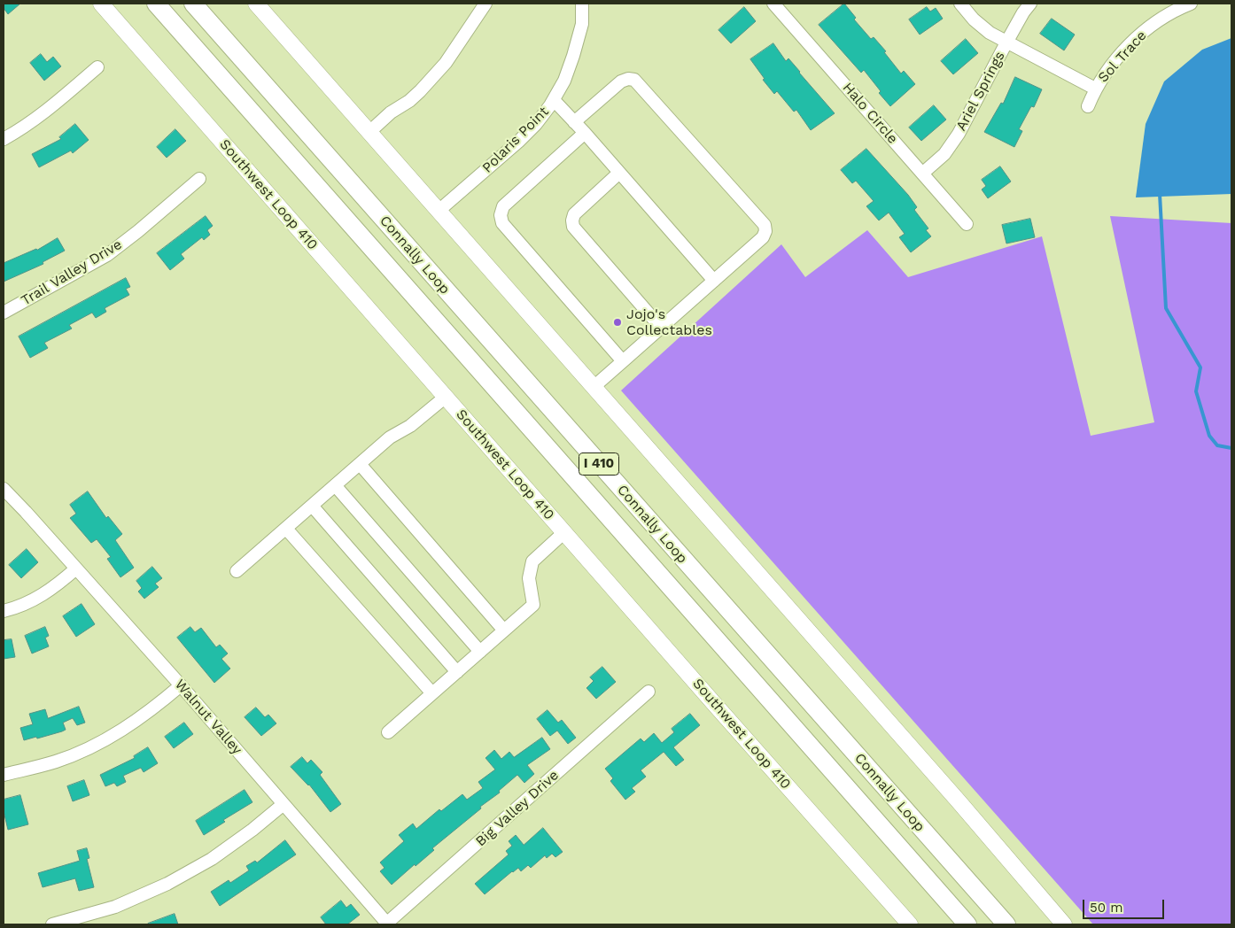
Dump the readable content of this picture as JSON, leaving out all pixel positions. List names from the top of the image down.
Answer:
{
  "streets": {
    "highway": ["Connally Loop", "I 410"],
    "main road": ["Southwest Loop 410"],
    "street": [
      "Sol Trace",
      "Ariel Springs",
      "Halo Circle",
      "Polaris Point",
      "Trail Valley Drive",
      "Walnut Valley",
      "Big Valley Drive"
    ]
  },
  "crossings": [
    ["Ariel Springs", "Halo Circle"],
    ["Walnut Valley", "Big Valley Drive"]
  ],
  "places": ["Jojo's Collectables"],
  "scale_bar": "50 m"
}
